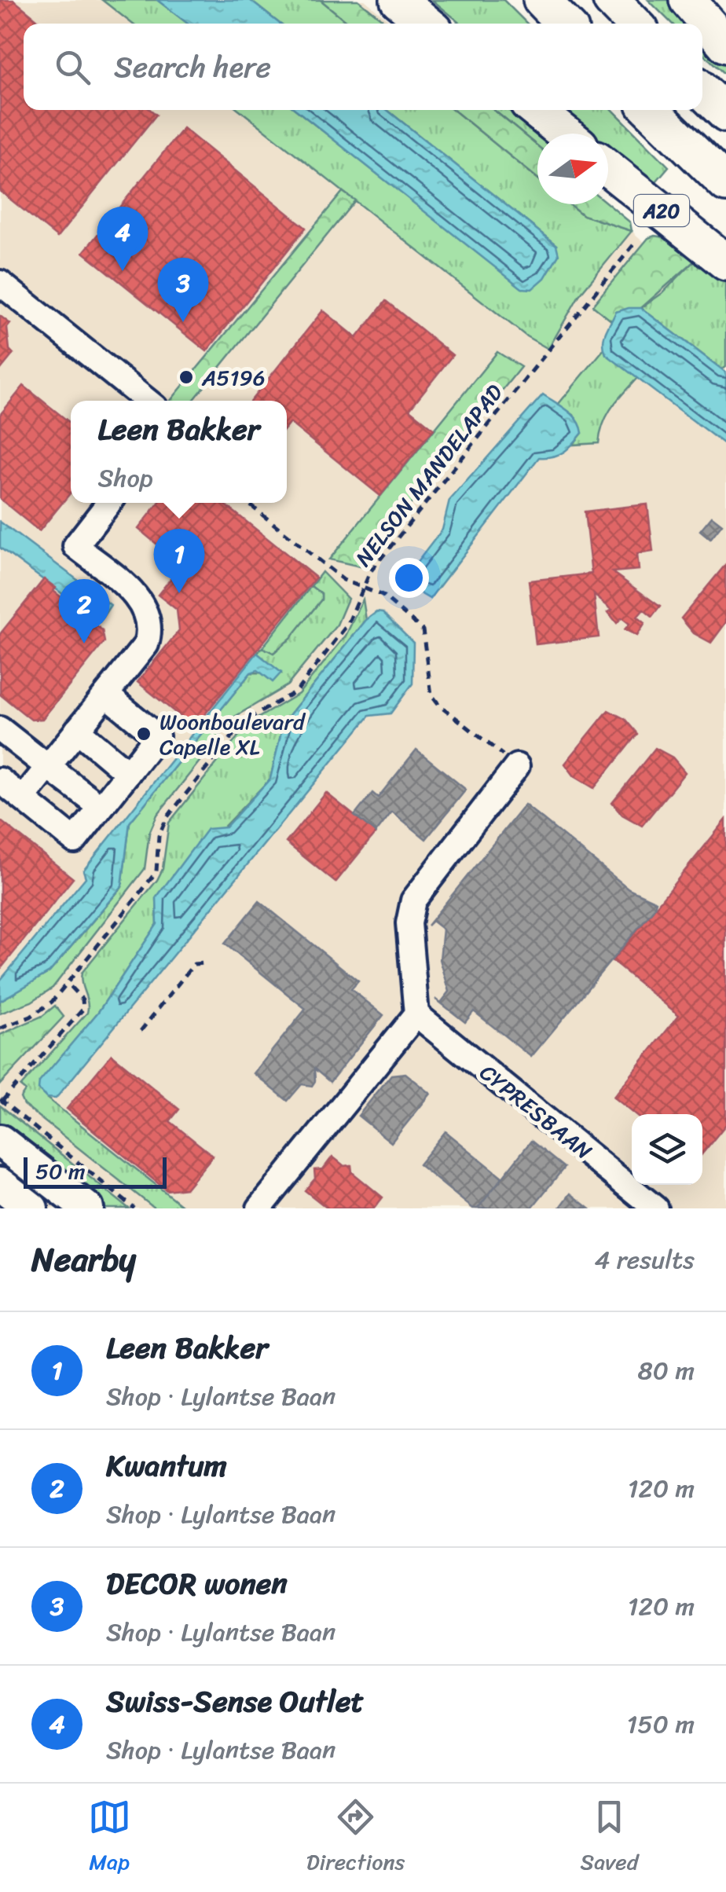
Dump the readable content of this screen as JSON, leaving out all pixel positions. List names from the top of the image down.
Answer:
{
  "streets": {
    "highway": ["A20"],
    "street": ["CYPRESBAAN"],
    "path": ["NELSON MANDELAPAD"]
  },
  "places": ["A5196", "Woonboulevard Capelle XL"],
  "scale_bar": "50 m",
  "north": "right",
  "page": {
    "search": "Search here",
    "pins": [
      "4",
      "3",
      "1",
      "2"
    ],
    "popup": ["Leen Bakker", "Shop"],
    "scale": "50 m",
    "heading": ["Nearby", "4 results"],
    "list": [
      {
        "mark": "1",
        "name": "Leen Bakker",
        "note": "Shop · Lylantse Baan",
        "value": "80 m"
      },
      {
        "mark": "2",
        "name": "Kwantum",
        "note": "Shop · Lylantse Baan",
        "value": "120 m"
      },
      {
        "mark": "3",
        "name": "DECOR wonen",
        "note": "Shop · Lylantse Baan",
        "value": "120 m"
      },
      {
        "mark": "4",
        "name": "Swiss-Sense Outlet",
        "note": "Shop · Lylantse Baan",
        "value": "150 m"
      }
    ],
    "nav": ["Map", "Directions", "Saved"]
  }
}
